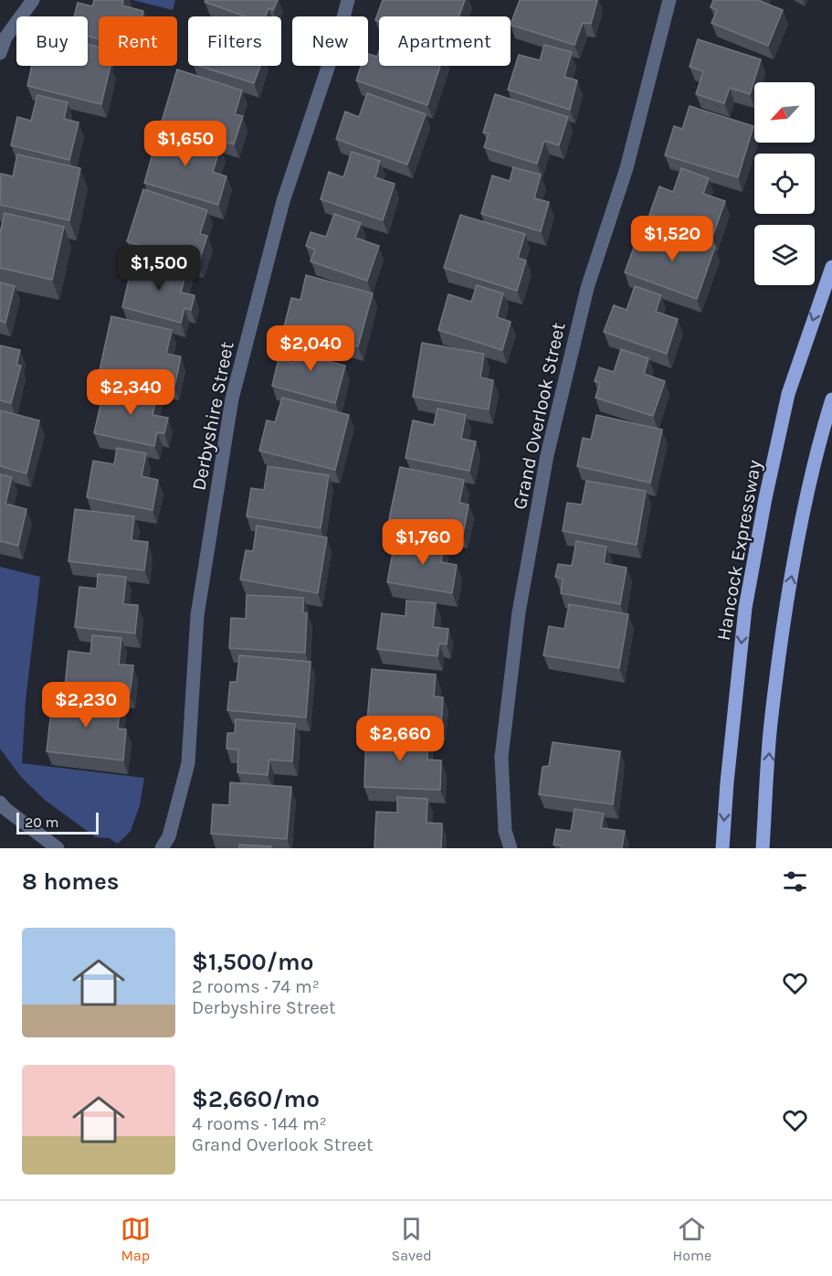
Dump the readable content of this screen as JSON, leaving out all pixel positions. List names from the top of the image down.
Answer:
{
  "streets": {
    "main road": ["Hancock Expressway"],
    "street": ["Derbyshire Street", "Grand Overlook Street"]
  },
  "scale_bar": "20 m",
  "north": "bottom left",
  "page": {
    "chip": [
      "Buy",
      "Rent",
      "Filters",
      "New",
      "Apartment"
    ],
    "price": [
      "$1,650",
      "$1,520",
      "$1,500",
      "$2,040",
      "$2,340",
      "$1,760",
      "$2,230",
      "$2,660"
    ],
    "scale": "20 m",
    "heading": "8 homes",
    "list": [
      {
        "name": "$1,500/mo",
        "note": "2 rooms · 74 m² · Derbyshire Street"
      },
      {
        "name": "$2,660/mo",
        "note": "4 rooms · 144 m² · Grand Overlook Street"
      }
    ],
    "tabs": ["Map", "Saved", "Home"]
  }
}
